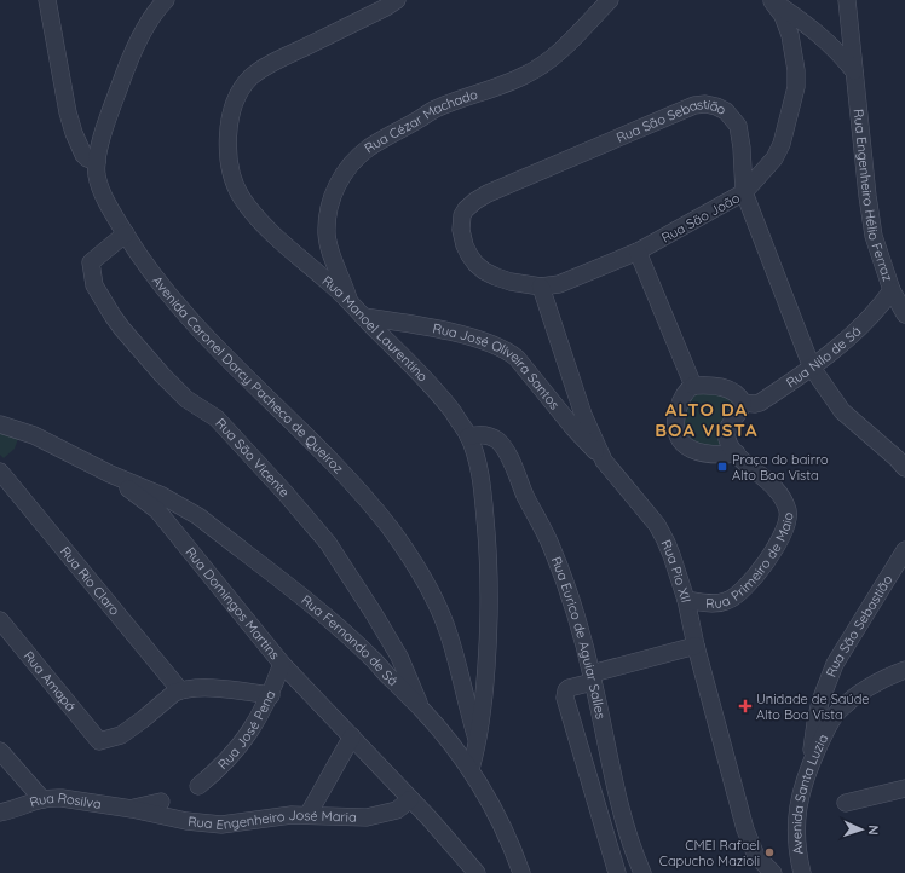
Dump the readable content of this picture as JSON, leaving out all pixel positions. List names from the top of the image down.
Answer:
{
  "streets": {
    "street": [
      "Rua Cézar Machado",
      "Rua São Sebastião",
      "Rua Engenheiro Hélio Ferraz",
      "Rua São João",
      "Rua Manoel Laurentino",
      "Rua Nilo de Sá",
      "Rua José Oliveira Santos",
      "Avenida Coronel Darcy Pacheco de Queiroz",
      "Rua São Vicente",
      "Rua Primeiro de Maio",
      "Rua Pio XII",
      "Rua Rio Claro",
      "Rua Domingos Martins",
      "Rua Eurico de Aguiar Salles",
      "Rua Fernando de Sá",
      "Rua Amapá",
      "Rua José Pena",
      "Avenida Santa Luzia",
      "Rua Rosilva",
      "Rua Engenheiro José Maria"
    ]
  },
  "crossings": [
    ["Rua Cézar Machado", "Rua Manoel Laurentino"],
    ["Rua São Sebastião", "Rua São João"],
    ["Rua São Sebastião", "Rua Nilo de Sá"],
    ["Rua São Sebastião", "Rua Pio XII"],
    ["Rua São Sebastião", "Avenida Santa Luzia"],
    ["Rua Engenheiro Hélio Ferraz", "Rua Nilo de Sá"],
    ["Rua São João", "Rua Pio XII"],
    ["Rua Manoel Laurentino", "Rua José Oliveira Santos"],
    ["Rua Manoel Laurentino", "Avenida Coronel Darcy Pacheco de Queiroz"],
    ["Rua Manoel Laurentino", "Rua Eurico de Aguiar Salles"],
    ["Rua Manoel Laurentino", "Rua Fernando de Sá"],
    ["Rua Nilo de Sá", "Rua Primeiro de Maio"],
    ["Rua José Oliveira Santos", "Rua Pio XII"],
    ["Avenida Coronel Darcy Pacheco de Queiroz", "Rua São Vicente"],
    ["Rua São Vicente", "Rua Fernando de Sá"],
    ["Rua Primeiro de Maio", "Rua Pio XII"],
    ["Rua Rio Claro", "Rua Amapá"],
    ["Rua Domingos Martins", "Rua Fernando de Sá"],
    ["Rua Domingos Martins", "Rua José Pena"],
    ["Rua Domingos Martins", "Rua Engenheiro José Maria"],
    ["Rua Rosilva", "Rua Engenheiro José Maria"]
  ],
  "districts": ["ALTO DA BOA VISTA"],
  "places": {
    "transit": ["Praça do bairro Alto Boa Vista"],
    "health": ["Unidade de Saúde Alto Boa Vista"],
    "other": ["CMEI Rafael Capucho Mazioli"]
  },
  "north": "right"
}
